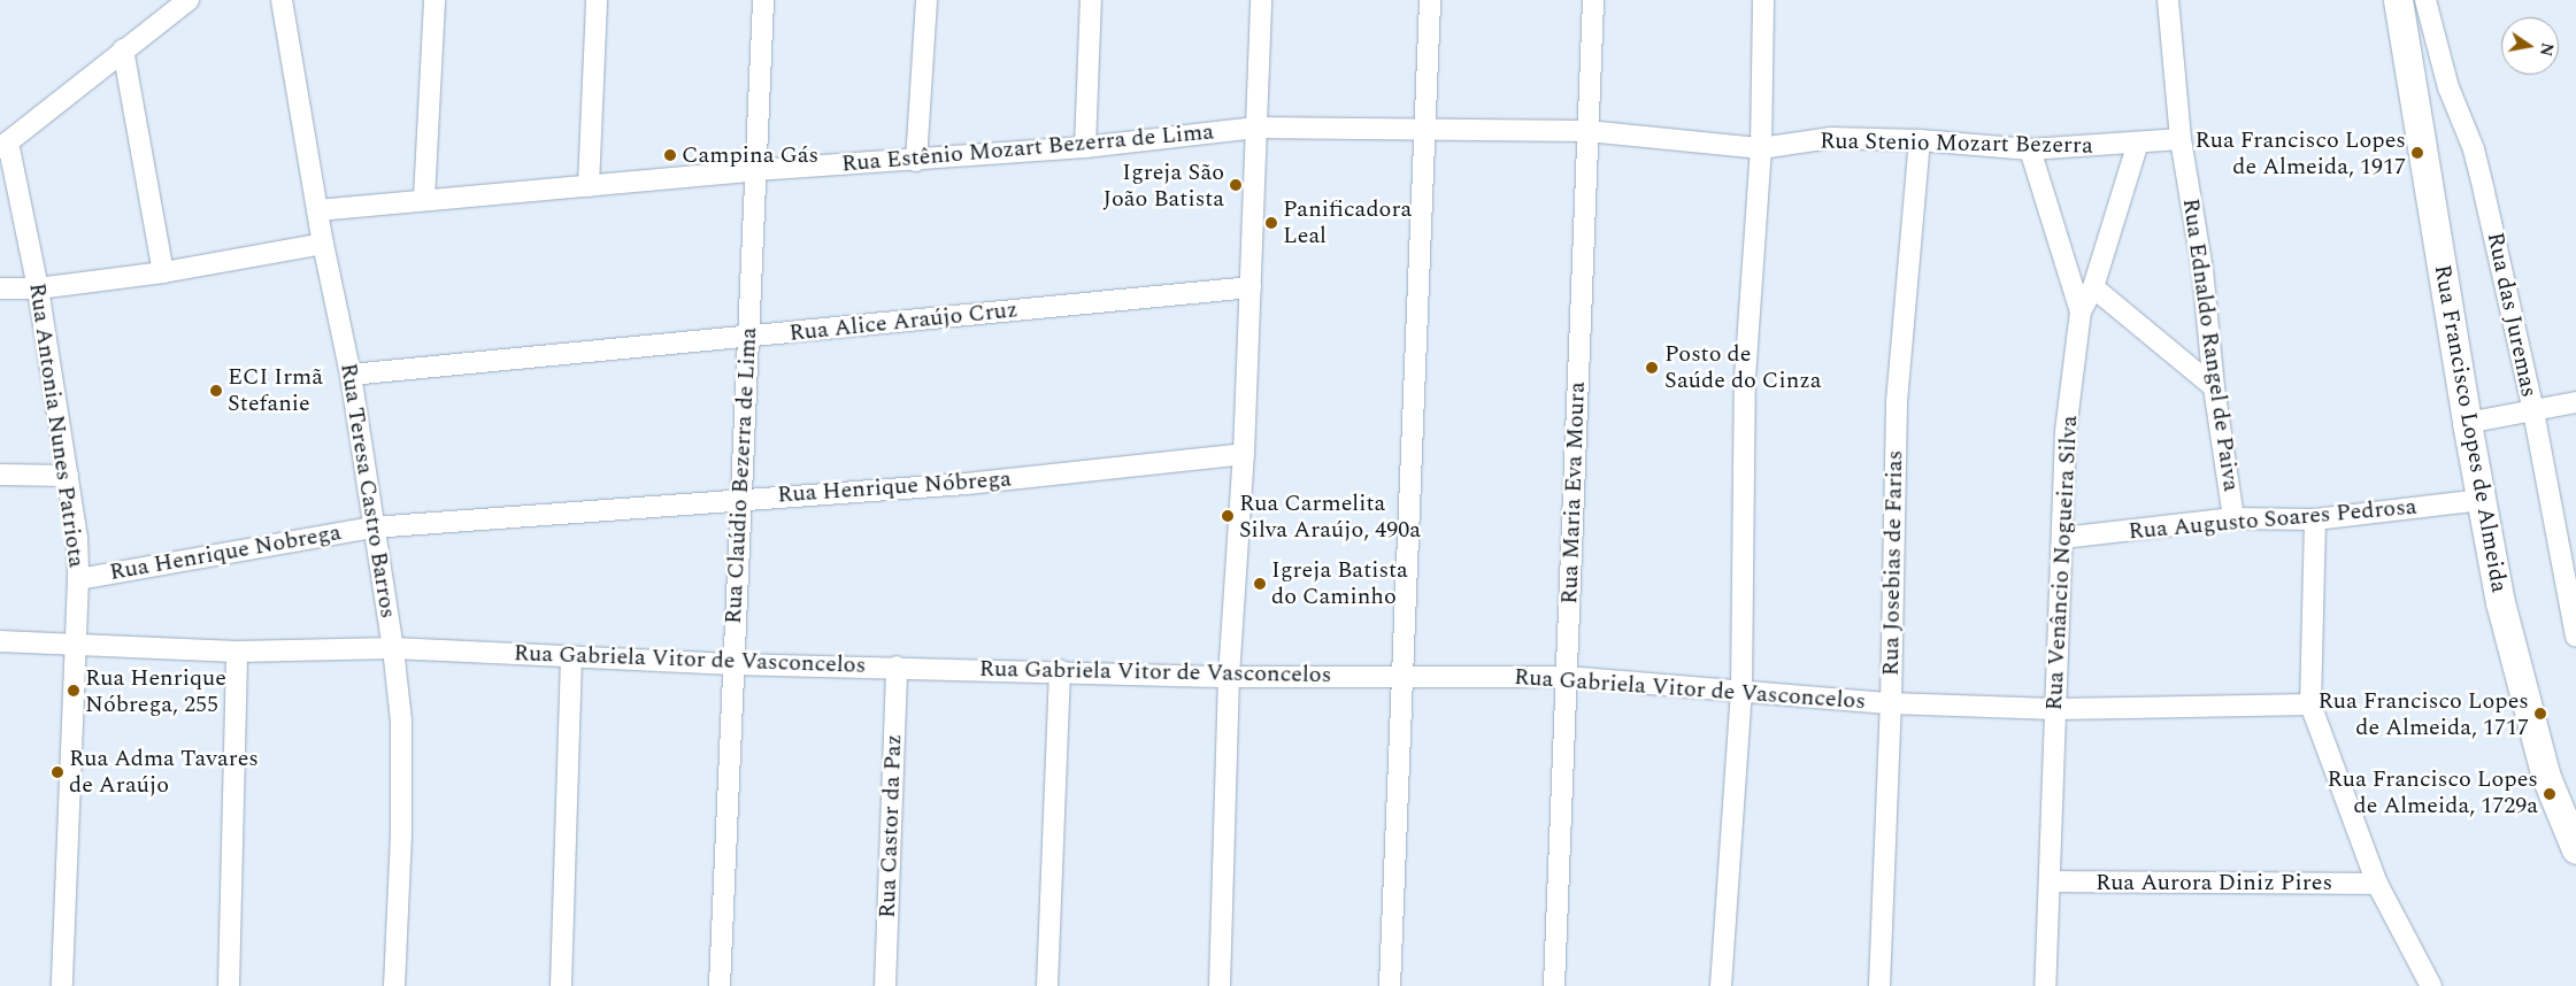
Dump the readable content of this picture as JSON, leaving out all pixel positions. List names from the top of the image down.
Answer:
{
  "streets": {
    "main road": ["Rua Francisco Lopes de Almeida"],
    "street": [
      "Rua Stenio Mozart Bezerra",
      "Rua Estênio Mozart Bezerra de Lima",
      "Rua das Juremas",
      "Rua Alice Araújo Cruz",
      "Rua Ednaldo Rangel de Paiva",
      "Rua Antonia Nunes Patriota",
      "Rua Claúdio Bezerra de Lima",
      "Rua Henrique Nóbrega",
      "Rua Teresa Castro Barros",
      "Rua Maria Eva Moura",
      "Rua Augusto Soares Pedrosa",
      "Rua Henrique Nobrega",
      "Rua Josebias de Farias",
      "Rua Venâncio Nogueira Silva",
      "Rua Gabriela Vitor de Vasconcelos",
      "Rua Castor da Paz",
      "Rua Aurora Diniz Pires"
    ]
  },
  "crossings": [
    ["Rua Stenio Mozart Bezerra", "Rua Estênio Mozart Bezerra de Lima"],
    ["Rua Stenio Mozart Bezerra", "Rua Ednaldo Rangel de Paiva"],
    ["Rua Stenio Mozart Bezerra", "Rua Maria Eva Moura"],
    ["Rua Stenio Mozart Bezerra", "Rua Josebias de Farias"],
    ["Rua Stenio Mozart Bezerra", "Rua Venâncio Nogueira Silva"],
    ["Rua Estênio Mozart Bezerra de Lima", "Rua Claúdio Bezerra de Lima"],
    ["Rua Estênio Mozart Bezerra de Lima", "Rua Teresa Castro Barros"],
    ["Rua Alice Araújo Cruz", "Rua Claúdio Bezerra de Lima"],
    ["Rua Alice Araújo Cruz", "Rua Teresa Castro Barros"],
    ["Rua Ednaldo Rangel de Paiva", "Rua Augusto Soares Pedrosa"],
    ["Rua Antonia Nunes Patriota", "Rua Henrique Nobrega"],
    ["Rua Antonia Nunes Patriota", "Rua Gabriela Vitor de Vasconcelos"],
    ["Rua Francisco Lopes de Almeida", "Rua Augusto Soares Pedrosa"],
    ["Rua Claúdio Bezerra de Lima", "Rua Henrique Nóbrega"],
    ["Rua Claúdio Bezerra de Lima", "Rua Gabriela Vitor de Vasconcelos"],
    ["Rua Henrique Nóbrega", "Rua Teresa Castro Barros"],
    ["Rua Henrique Nóbrega", "Rua Henrique Nobrega"],
    ["Rua Teresa Castro Barros", "Rua Henrique Nobrega"],
    ["Rua Teresa Castro Barros", "Rua Gabriela Vitor de Vasconcelos"],
    ["Rua Maria Eva Moura", "Rua Gabriela Vitor de Vasconcelos"],
    ["Rua Augusto Soares Pedrosa", "Rua Venâncio Nogueira Silva"],
    ["Rua Josebias de Farias", "Rua Gabriela Vitor de Vasconcelos"],
    ["Rua Venâncio Nogueira Silva", "Rua Gabriela Vitor de Vasconcelos"],
    ["Rua Venâncio Nogueira Silva", "Rua Aurora Diniz Pires"],
    ["Rua Gabriela Vitor de Vasconcelos", "Rua Castor da Paz"]
  ],
  "places": [
    "Rua Francisco Lopes de Almeida, 1917",
    "Campina Gás",
    "Igreja São João Batista",
    "Panificadora Leal",
    "Posto de Saúde do Cinza",
    "ECI Irmã Stefanie",
    "Rua Carmelita Silva Araújo, 490a",
    "Igreja Batista do Caminho",
    "Rua Henrique Nóbrega, 255",
    "Rua Francisco Lopes de Almeida, 1717",
    "Rua Adma Tavares de Araújo",
    "Rua Francisco Lopes de Almeida, 1729a"
  ],
  "north": "right"
}
